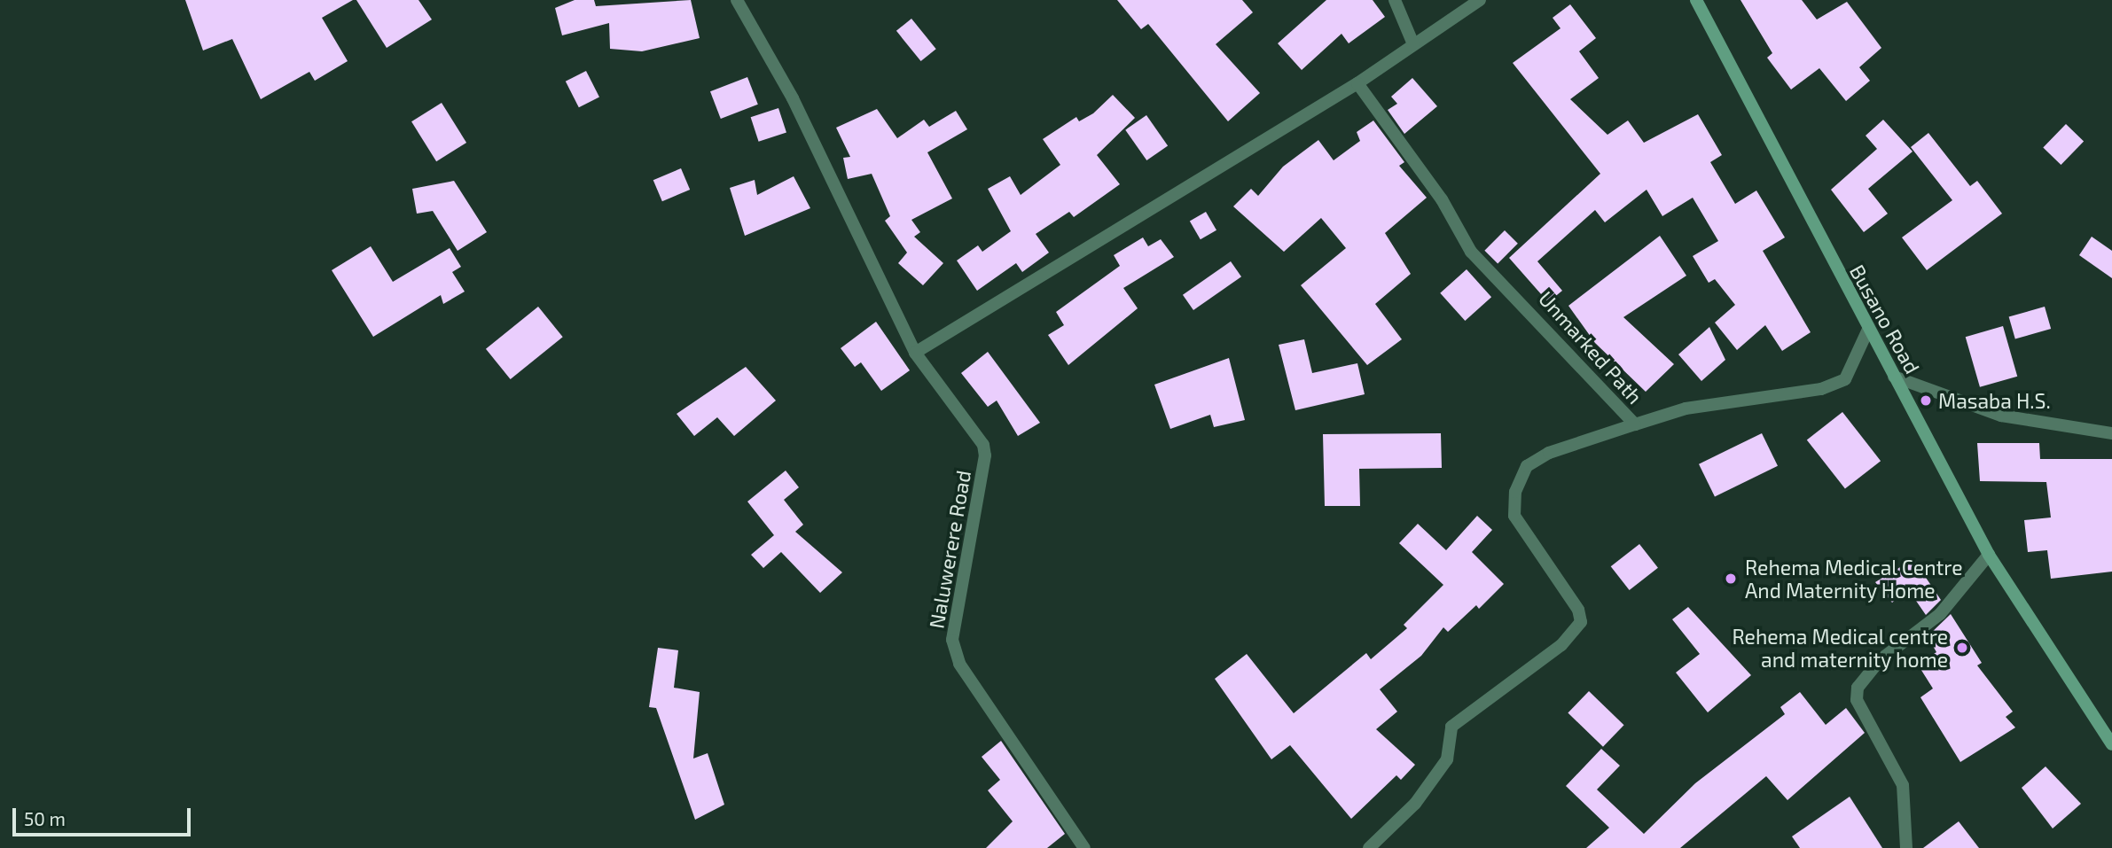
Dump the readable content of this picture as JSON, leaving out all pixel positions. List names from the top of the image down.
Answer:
{
  "streets": {
    "street": ["Busano Road", "Unmarked Path", "Naluwerere Road"]
  },
  "crossings": [
    ["Busano Road", "Unmarked Path"]
  ],
  "places": ["Masaba H.S.", "Rehema Medical Centre And Maternity Home", "Rehema Medical centre and maternity home"],
  "scale_bar": "50 m"
}
